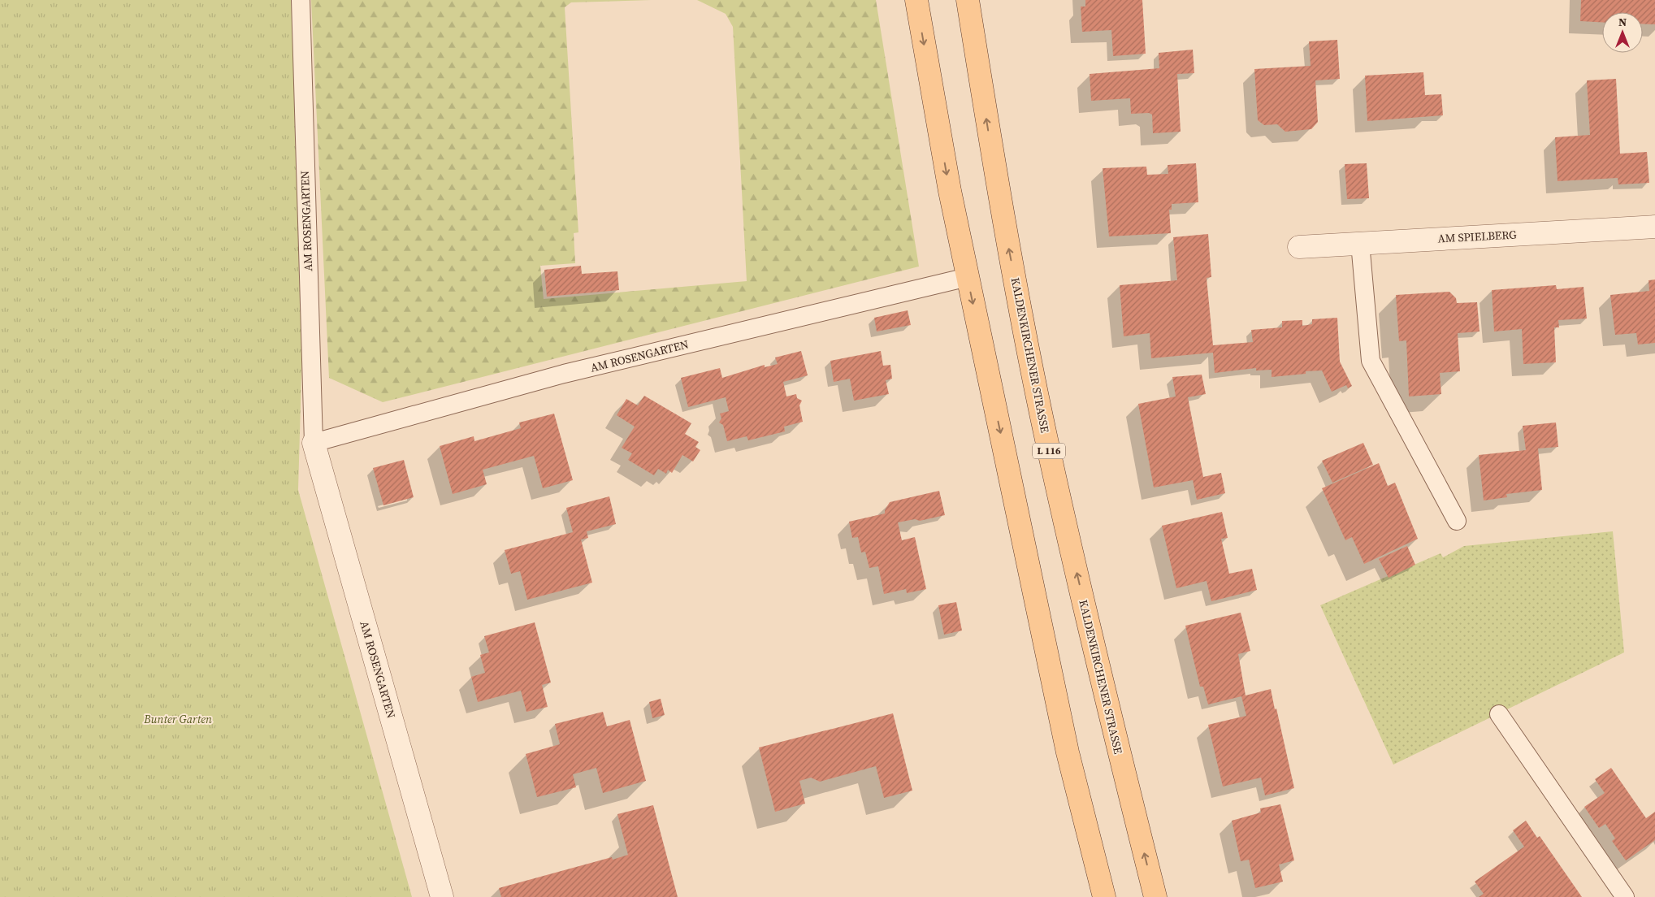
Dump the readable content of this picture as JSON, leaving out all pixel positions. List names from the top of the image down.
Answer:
{
  "streets": {
    "main road": ["KALDENKIRCHENER STRASSE", "L 116"],
    "street": ["AM ROSENGARTEN", "AM SPIELBERG"]
  },
  "parks": ["Bunter Garten"],
  "north": "top"
}
